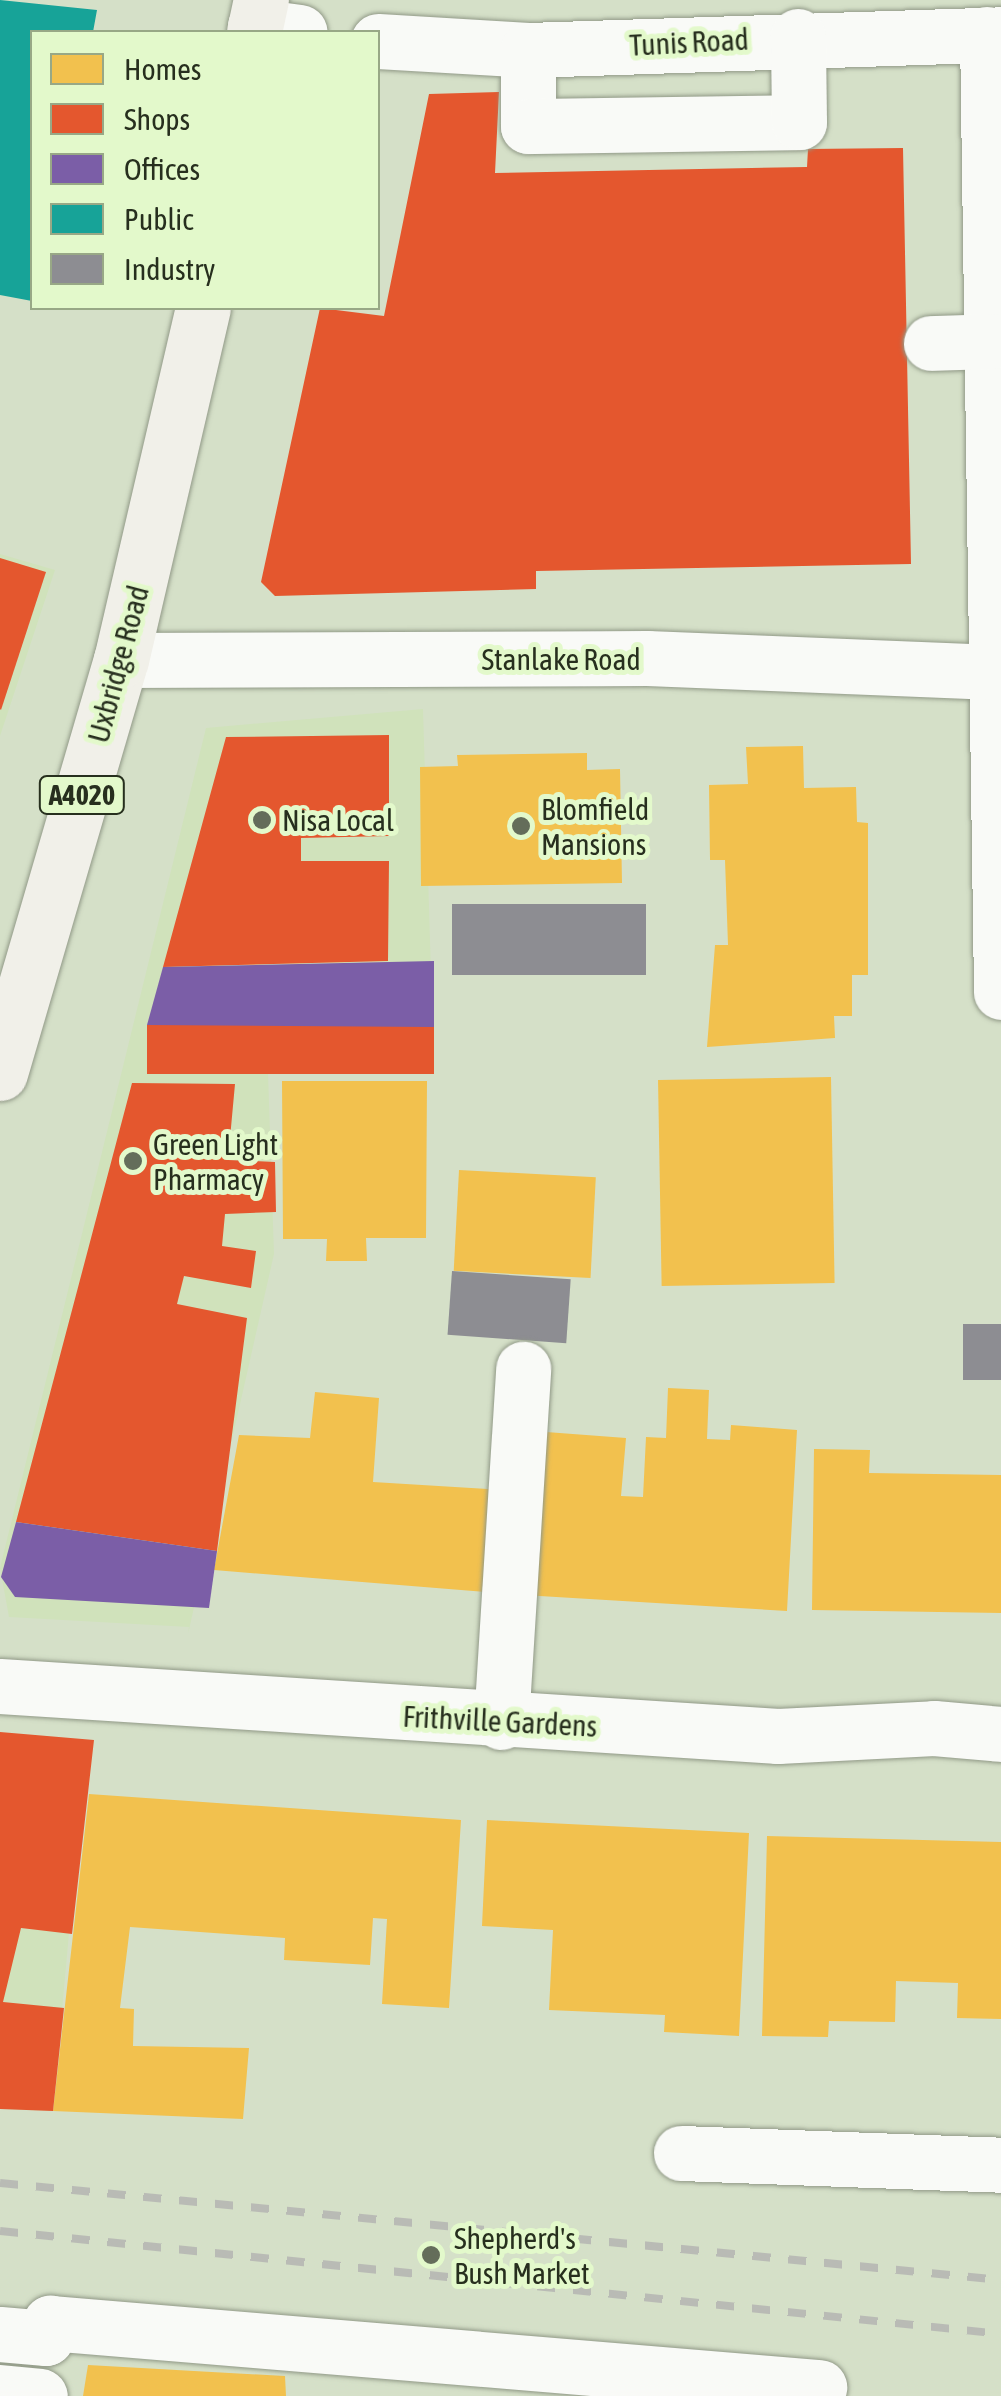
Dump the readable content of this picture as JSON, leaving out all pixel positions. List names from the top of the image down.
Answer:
{
  "streets": {
    "main road": ["Uxbridge Road", "A4020"],
    "street": ["Tunis Road", "Stanlake Road", "Frithville Gardens"]
  },
  "crossings": [
    ["Stanlake Road", "Uxbridge Road"]
  ],
  "places": [
    "Nisa Local",
    "Blomfield Mansions",
    "Green Light Pharmacy",
    "Shepherd's Bush Market"
  ],
  "legend": [
    "Homes",
    "Shops",
    "Offices",
    "Public",
    "Industry"
  ]
}
